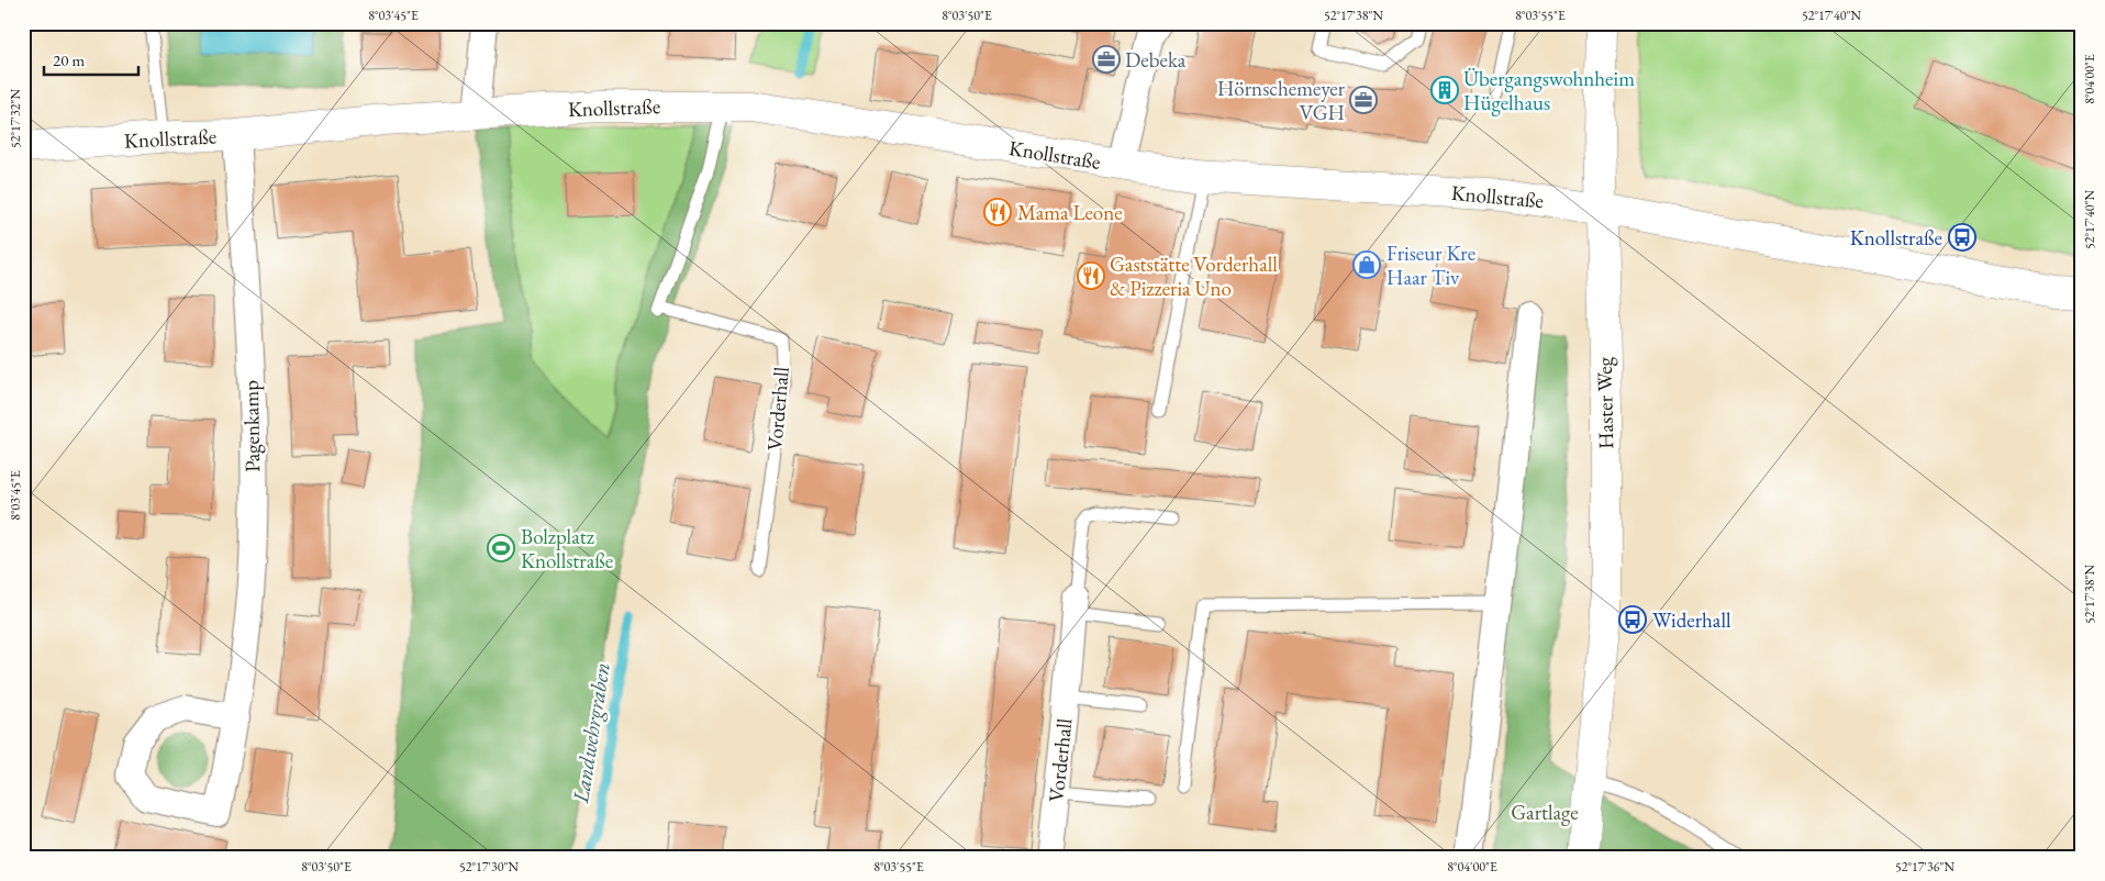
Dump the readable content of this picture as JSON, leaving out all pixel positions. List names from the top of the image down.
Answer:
{
  "streets": {
    "street": [
      "Knollstraße",
      "Haster Weg",
      "Vorderhall",
      "Pagenkamp"
    ]
  },
  "crossings": [
    ["Knollstraße", "Haster Weg"],
    ["Knollstraße", "Vorderhall"],
    ["Knollstraße", "Pagenkamp"]
  ],
  "water": ["Landwehrgraben"],
  "parks": ["Gartlage"],
  "places": {
    "office": ["Debeka", "Hörnschemeyer VGH"],
    "building": ["Übergangswohnheim Hügelhaus"],
    "restaurant": ["Mama Leone", "Gaststätte Vorderhall & Pizzeria Uno"],
    "bus stop": ["Knollstraße", "Widerhall"],
    "shop": ["Friseur Kre Haar Tiv"],
    "sports": ["Bolzplatz Knollstraße"]
  },
  "scale_bar": "20 m",
  "coordinates": [
    "8°03'45\"E",
    "8°03'50\"E",
    "52°17'38\"N",
    "8°03'55\"E",
    "52°17'40\"N",
    "8°04'00\"E",
    "52°17'32\"N",
    "52°17'30\"N",
    "52°17'36\"N"
  ]
}
